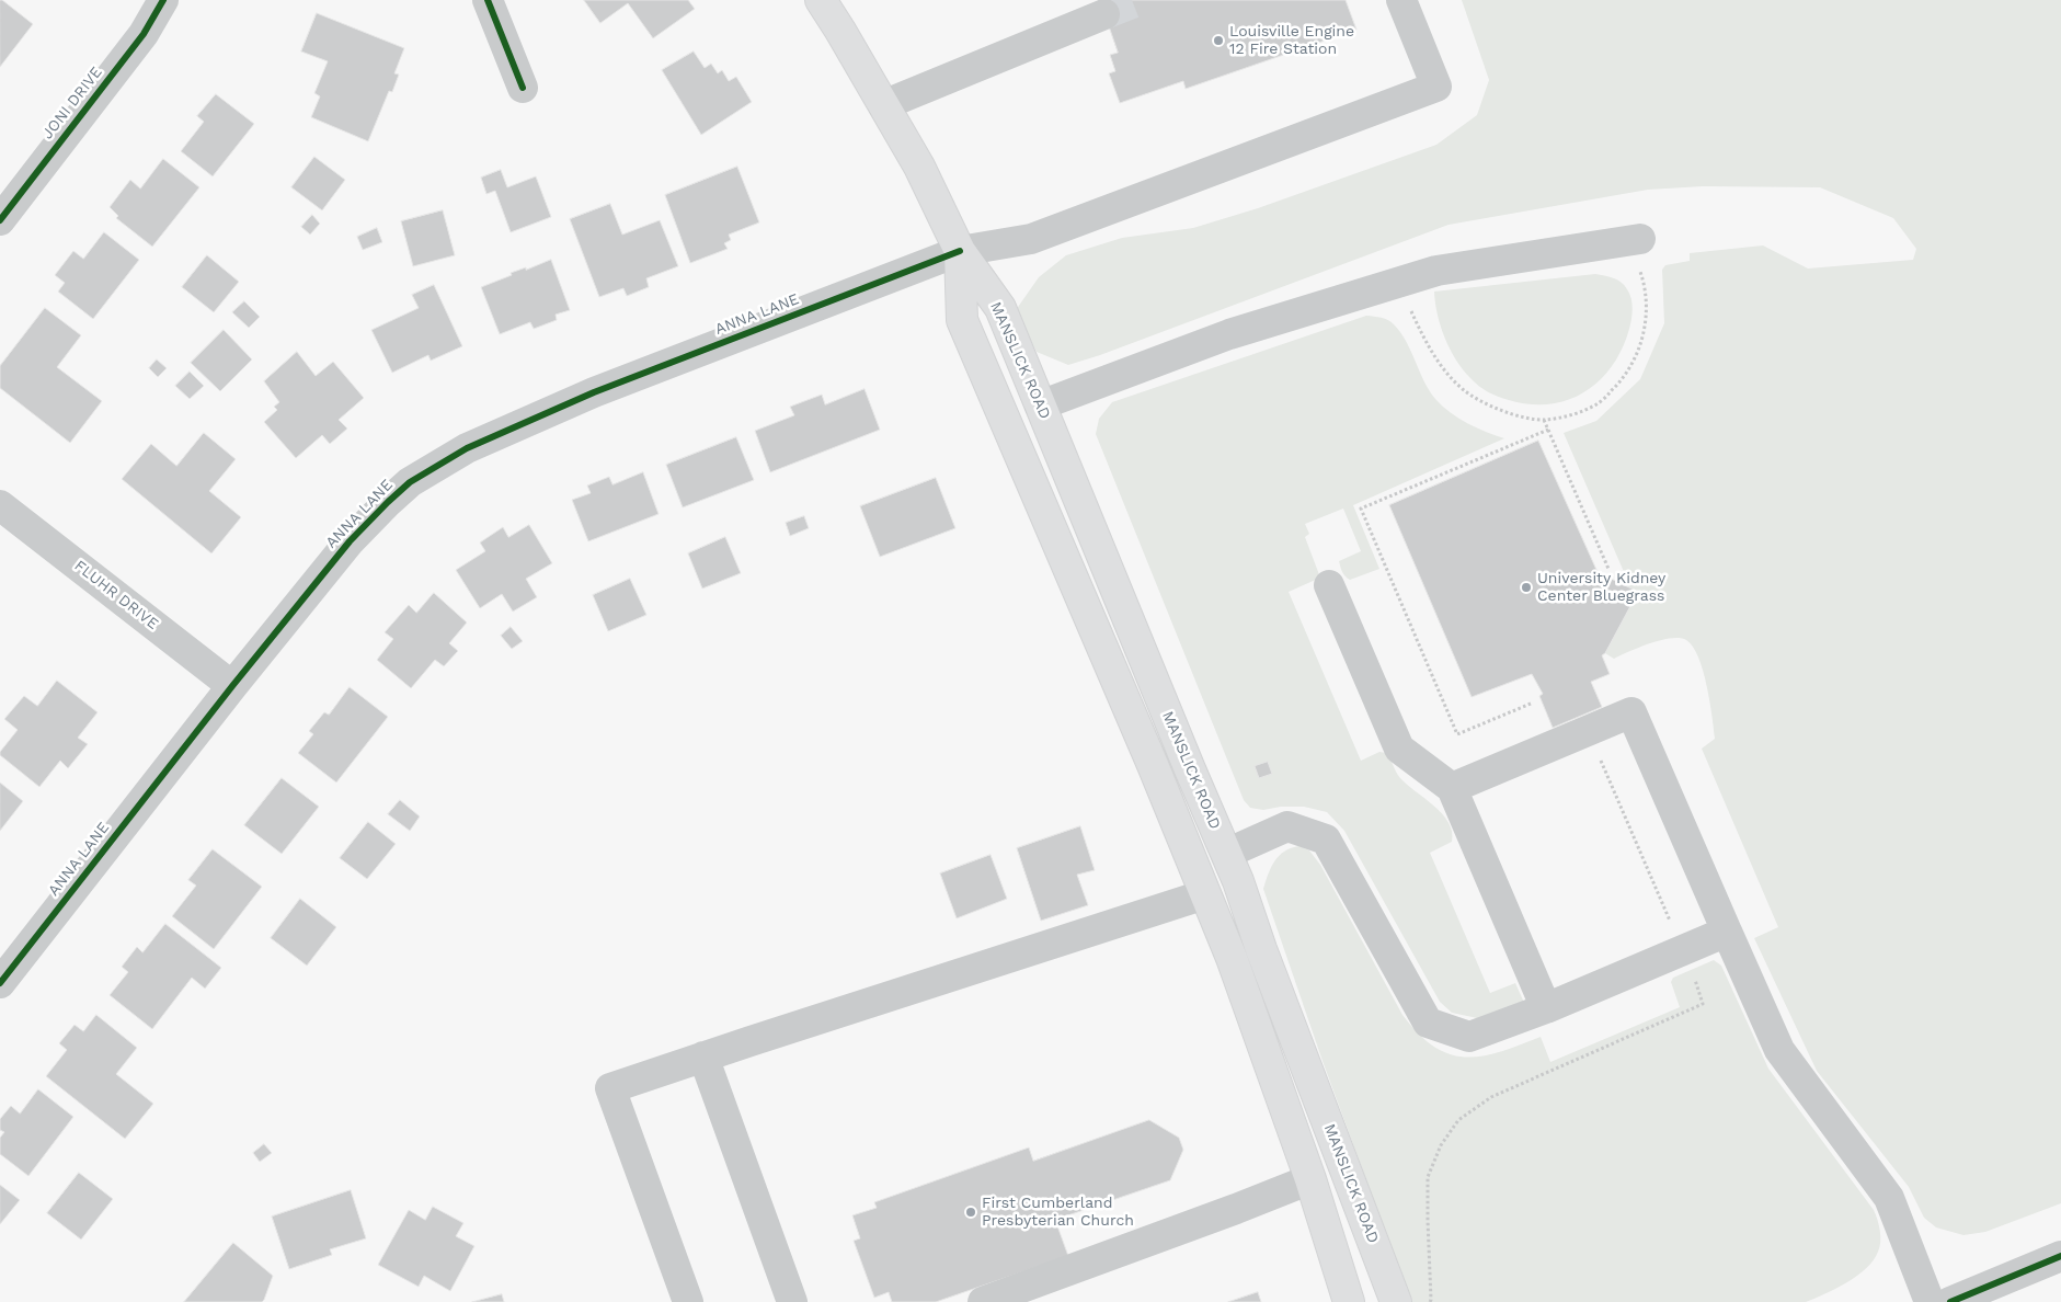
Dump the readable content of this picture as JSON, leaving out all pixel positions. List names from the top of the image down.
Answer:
{
  "streets": {
    "main road": ["MANSLICK ROAD"],
    "street": ["JONI DRIVE", "ANNA LANE", "FLUHR DRIVE"]
  },
  "crossings": [
    ["ANNA LANE", "MANSLICK ROAD"],
    ["ANNA LANE", "FLUHR DRIVE"]
  ],
  "places": ["Louisville Engine 12 Fire Station", "University Kidney Center Bluegrass", "First Cumberland Presbyterian Church"]
}
